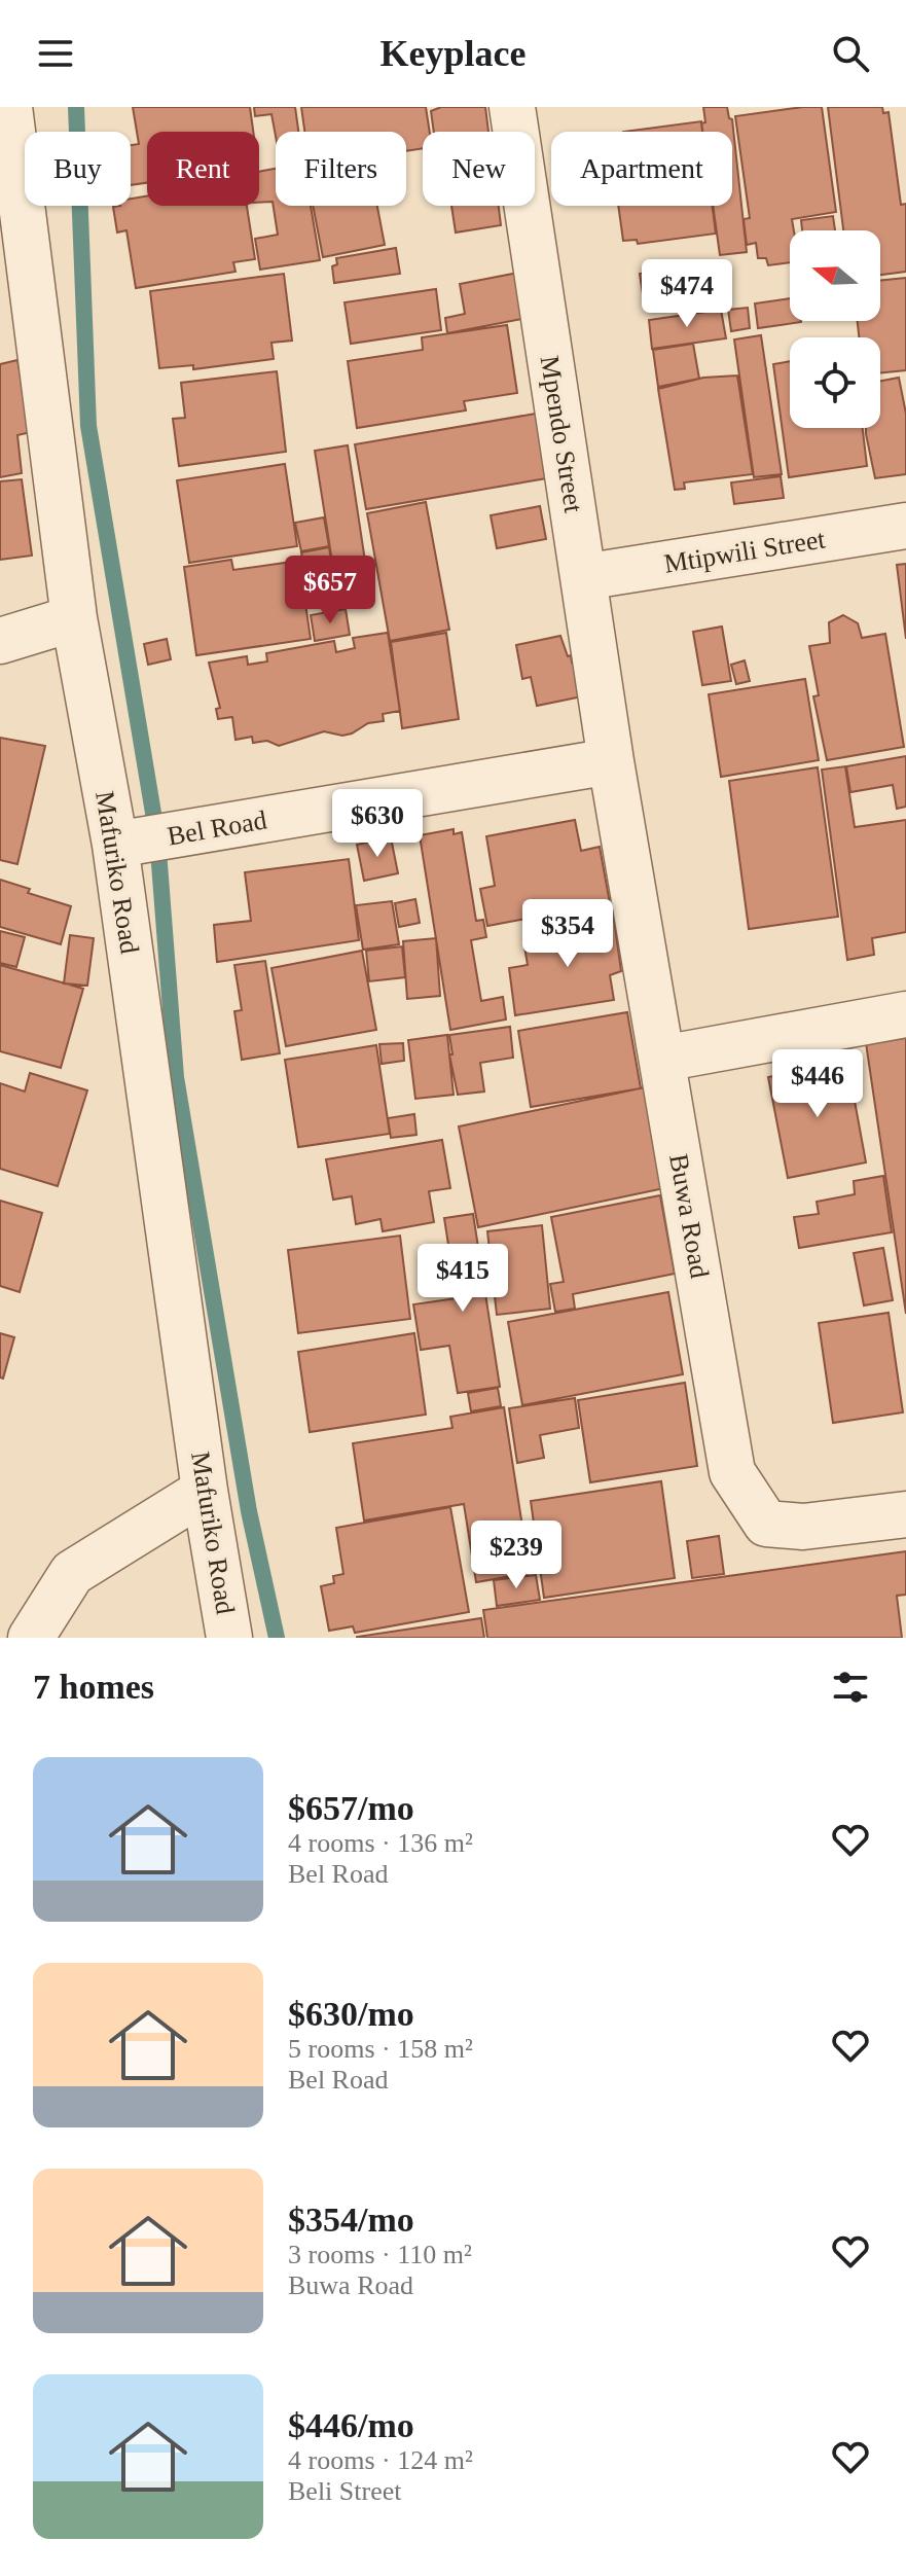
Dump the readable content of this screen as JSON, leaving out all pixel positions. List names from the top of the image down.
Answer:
{
  "streets": {
    "street": [
      "Mpendo Street",
      "Mtipwili Street",
      "Bel Road",
      "Mafuriko Road",
      "Buwa Road"
    ]
  },
  "crossings": [
    ["Mpendo Street", "Mtipwili Street"],
    ["Mpendo Street", "Bel Road"],
    ["Mpendo Street", "Buwa Road"],
    ["Bel Road", "Mafuriko Road"],
    ["Bel Road", "Buwa Road"]
  ],
  "north": "left",
  "page": {
    "header": "Keyplace",
    "chip": [
      "Buy",
      "Rent",
      "Filters",
      "New",
      "Apartment"
    ],
    "price": [
      "$474",
      "$657",
      "$630",
      "$354",
      "$446",
      "$415",
      "$239"
    ],
    "heading": "7 homes",
    "list": [
      {
        "name": "$657/mo",
        "note": "4 rooms · 136 m² · Bel Road"
      },
      {
        "name": "$630/mo",
        "note": "5 rooms · 158 m² · Bel Road"
      },
      {
        "name": "$354/mo",
        "note": "3 rooms · 110 m² · Buwa Road"
      },
      {
        "name": "$446/mo",
        "note": "4 rooms · 124 m² · Beli Street"
      }
    ]
  }
}
